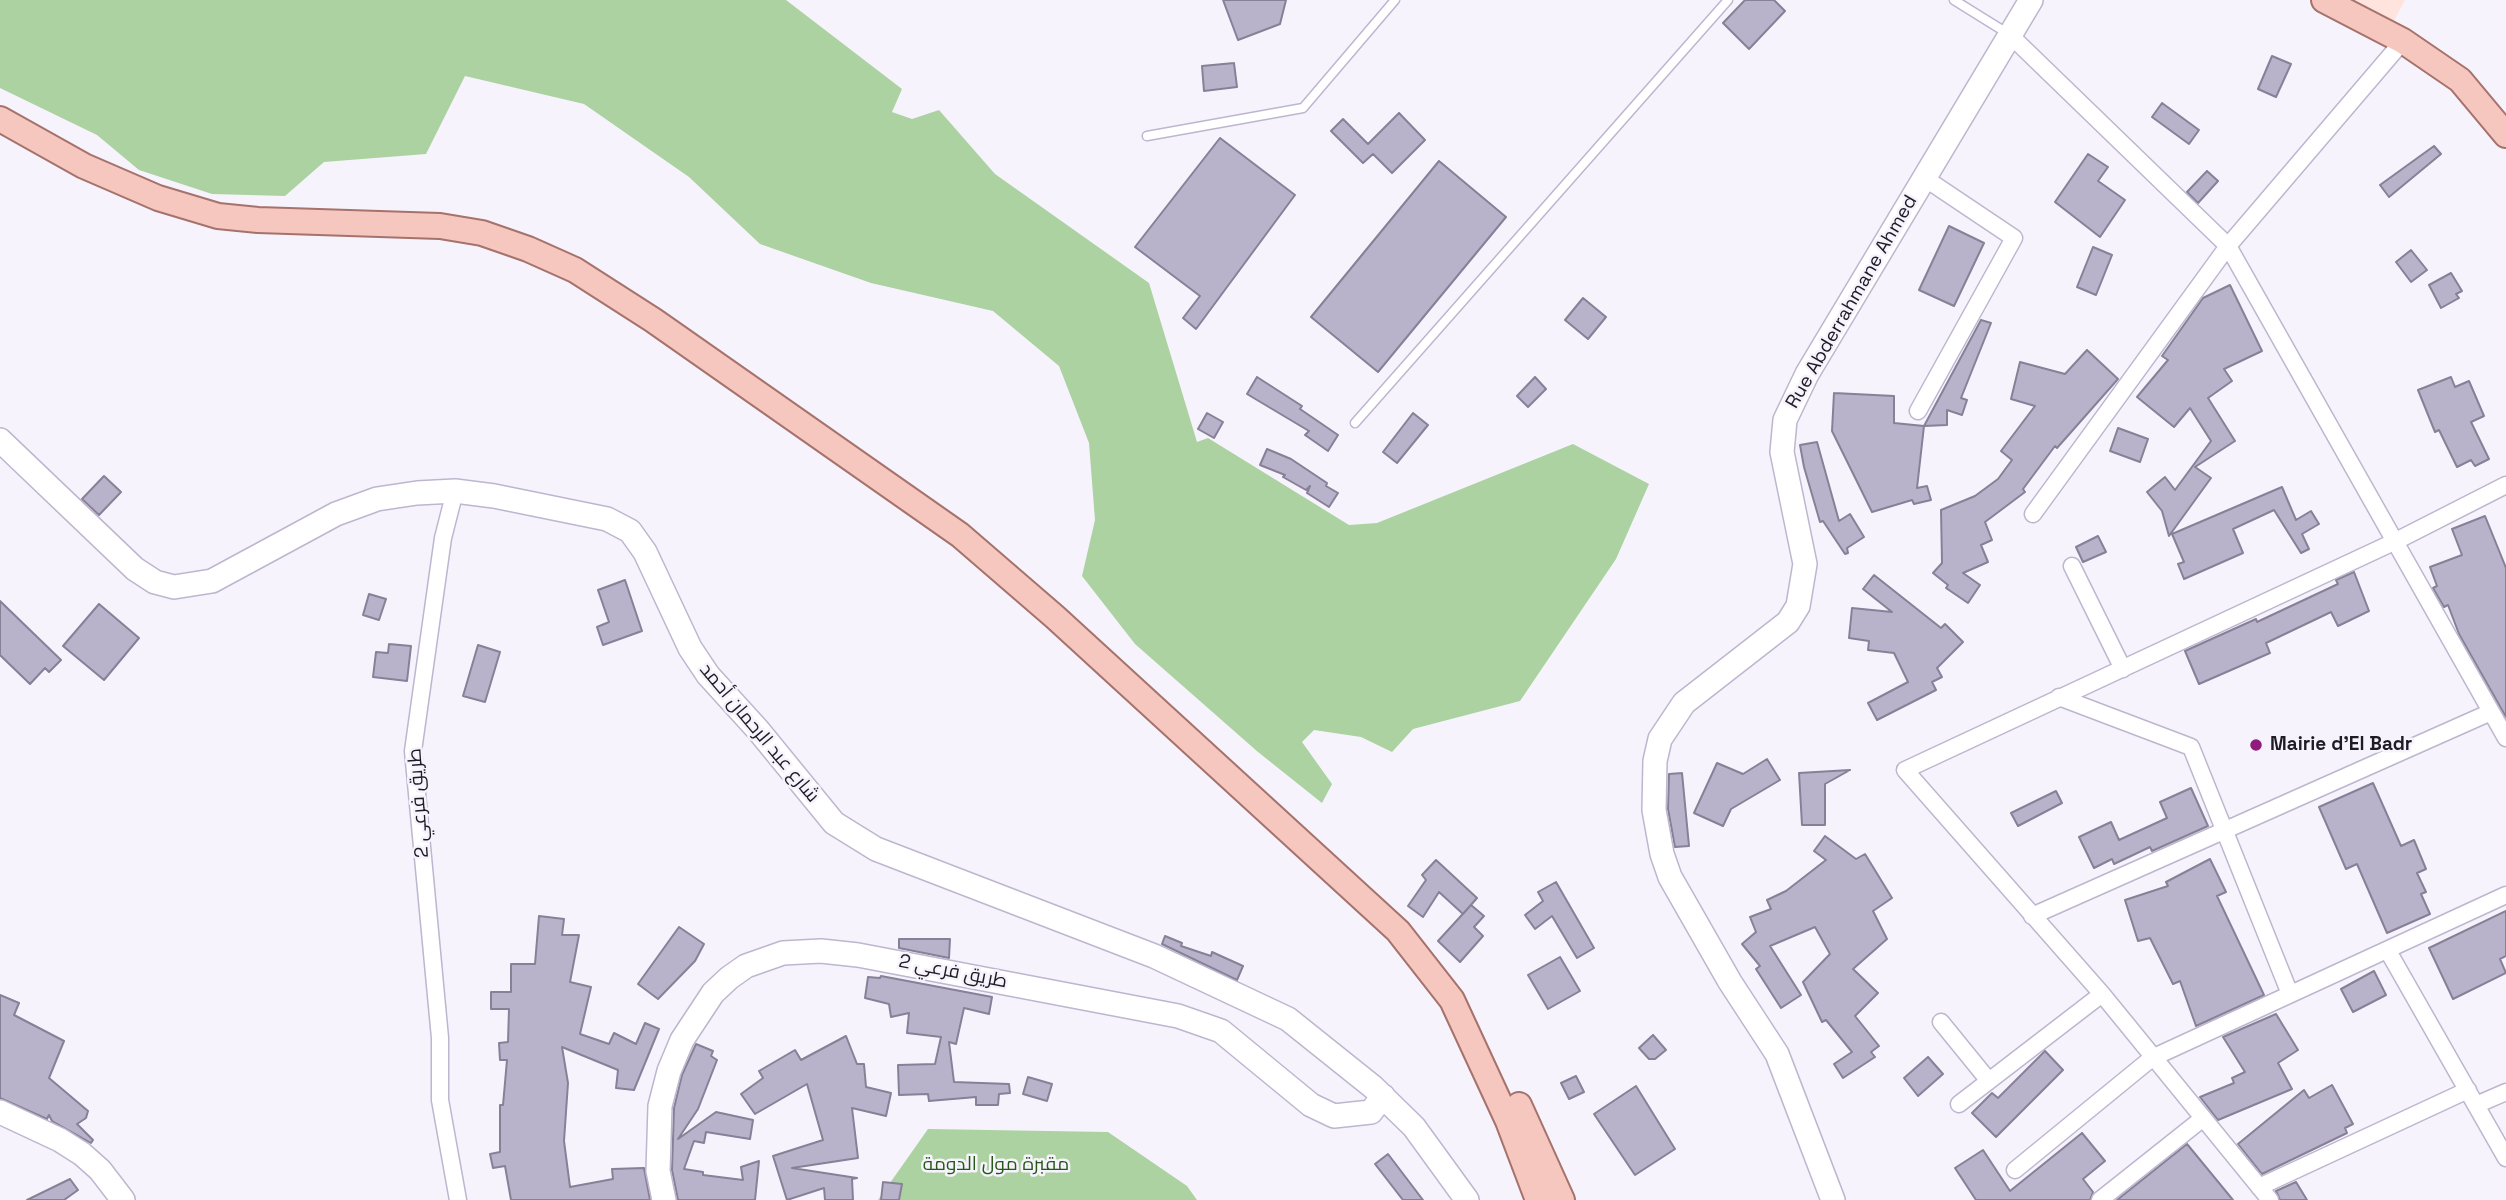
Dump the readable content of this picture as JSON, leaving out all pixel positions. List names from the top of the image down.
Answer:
{
  "streets": {
    "main road": ["Rue Abderrahmane Ahmed", "شارع عبد الرحمان أحمد", "طريق فرعي 2"]
  },
  "crossings": [
    ["شارع عبد الرحمان أحمد", "طريق فرعي 2"]
  ],
  "parks": ["مقبرة مول الدومة"],
  "places": ["Mairie d'El Badr"]
}
